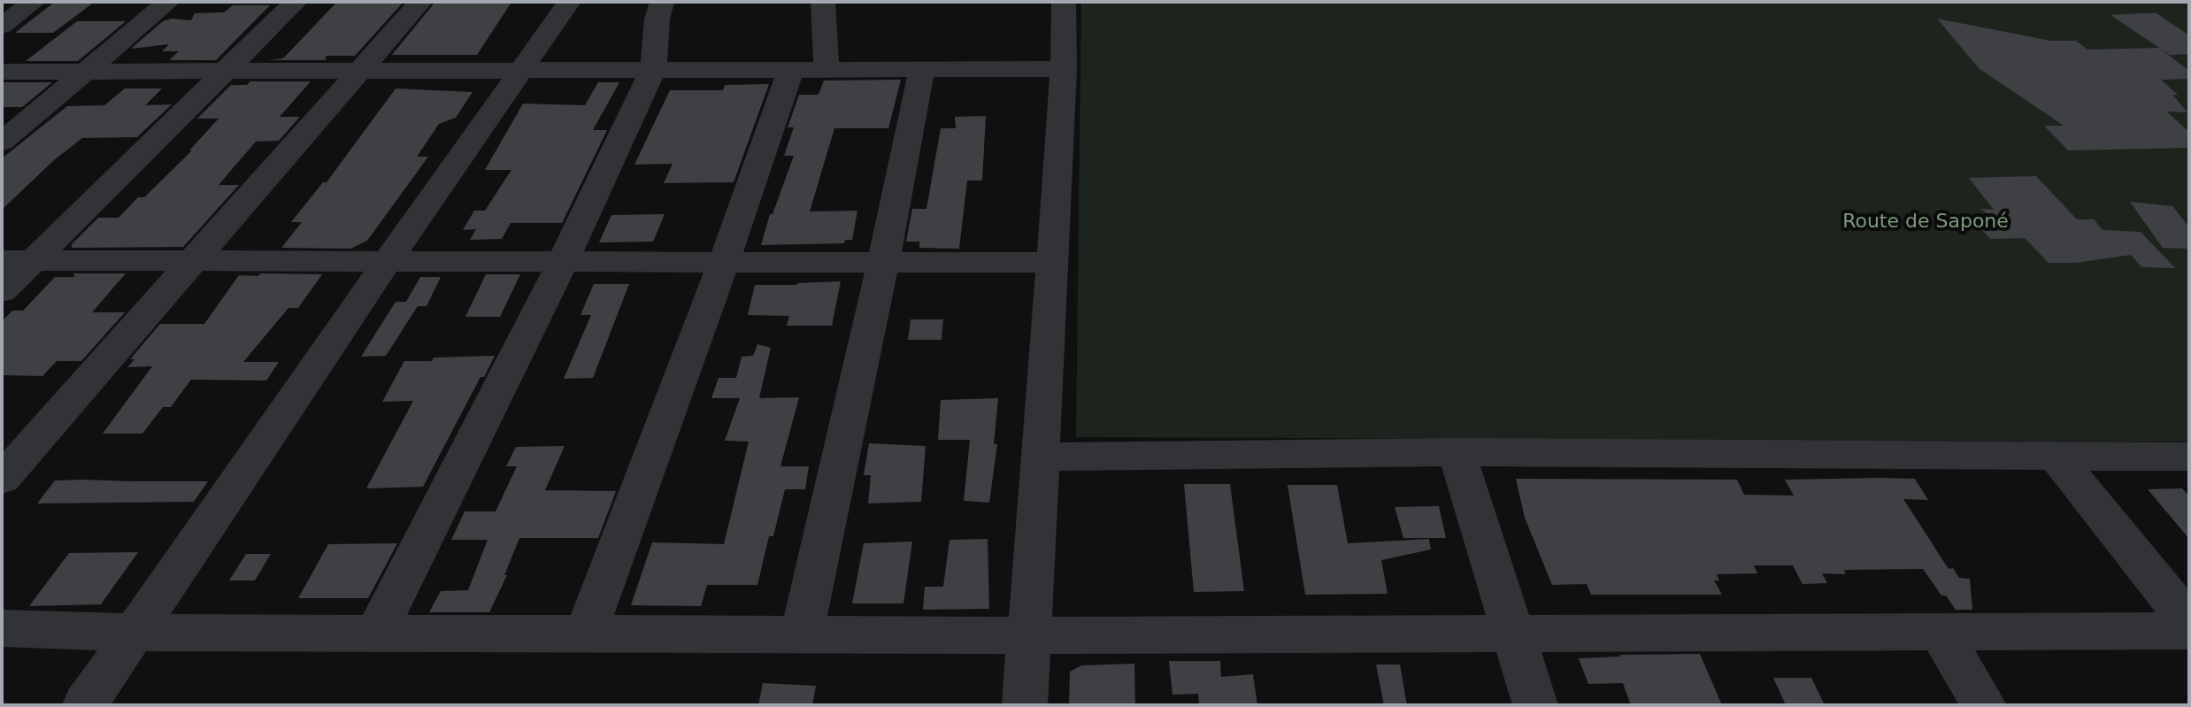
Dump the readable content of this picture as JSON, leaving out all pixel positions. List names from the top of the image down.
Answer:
{
  "parks": ["Route de Saponé"]
}
